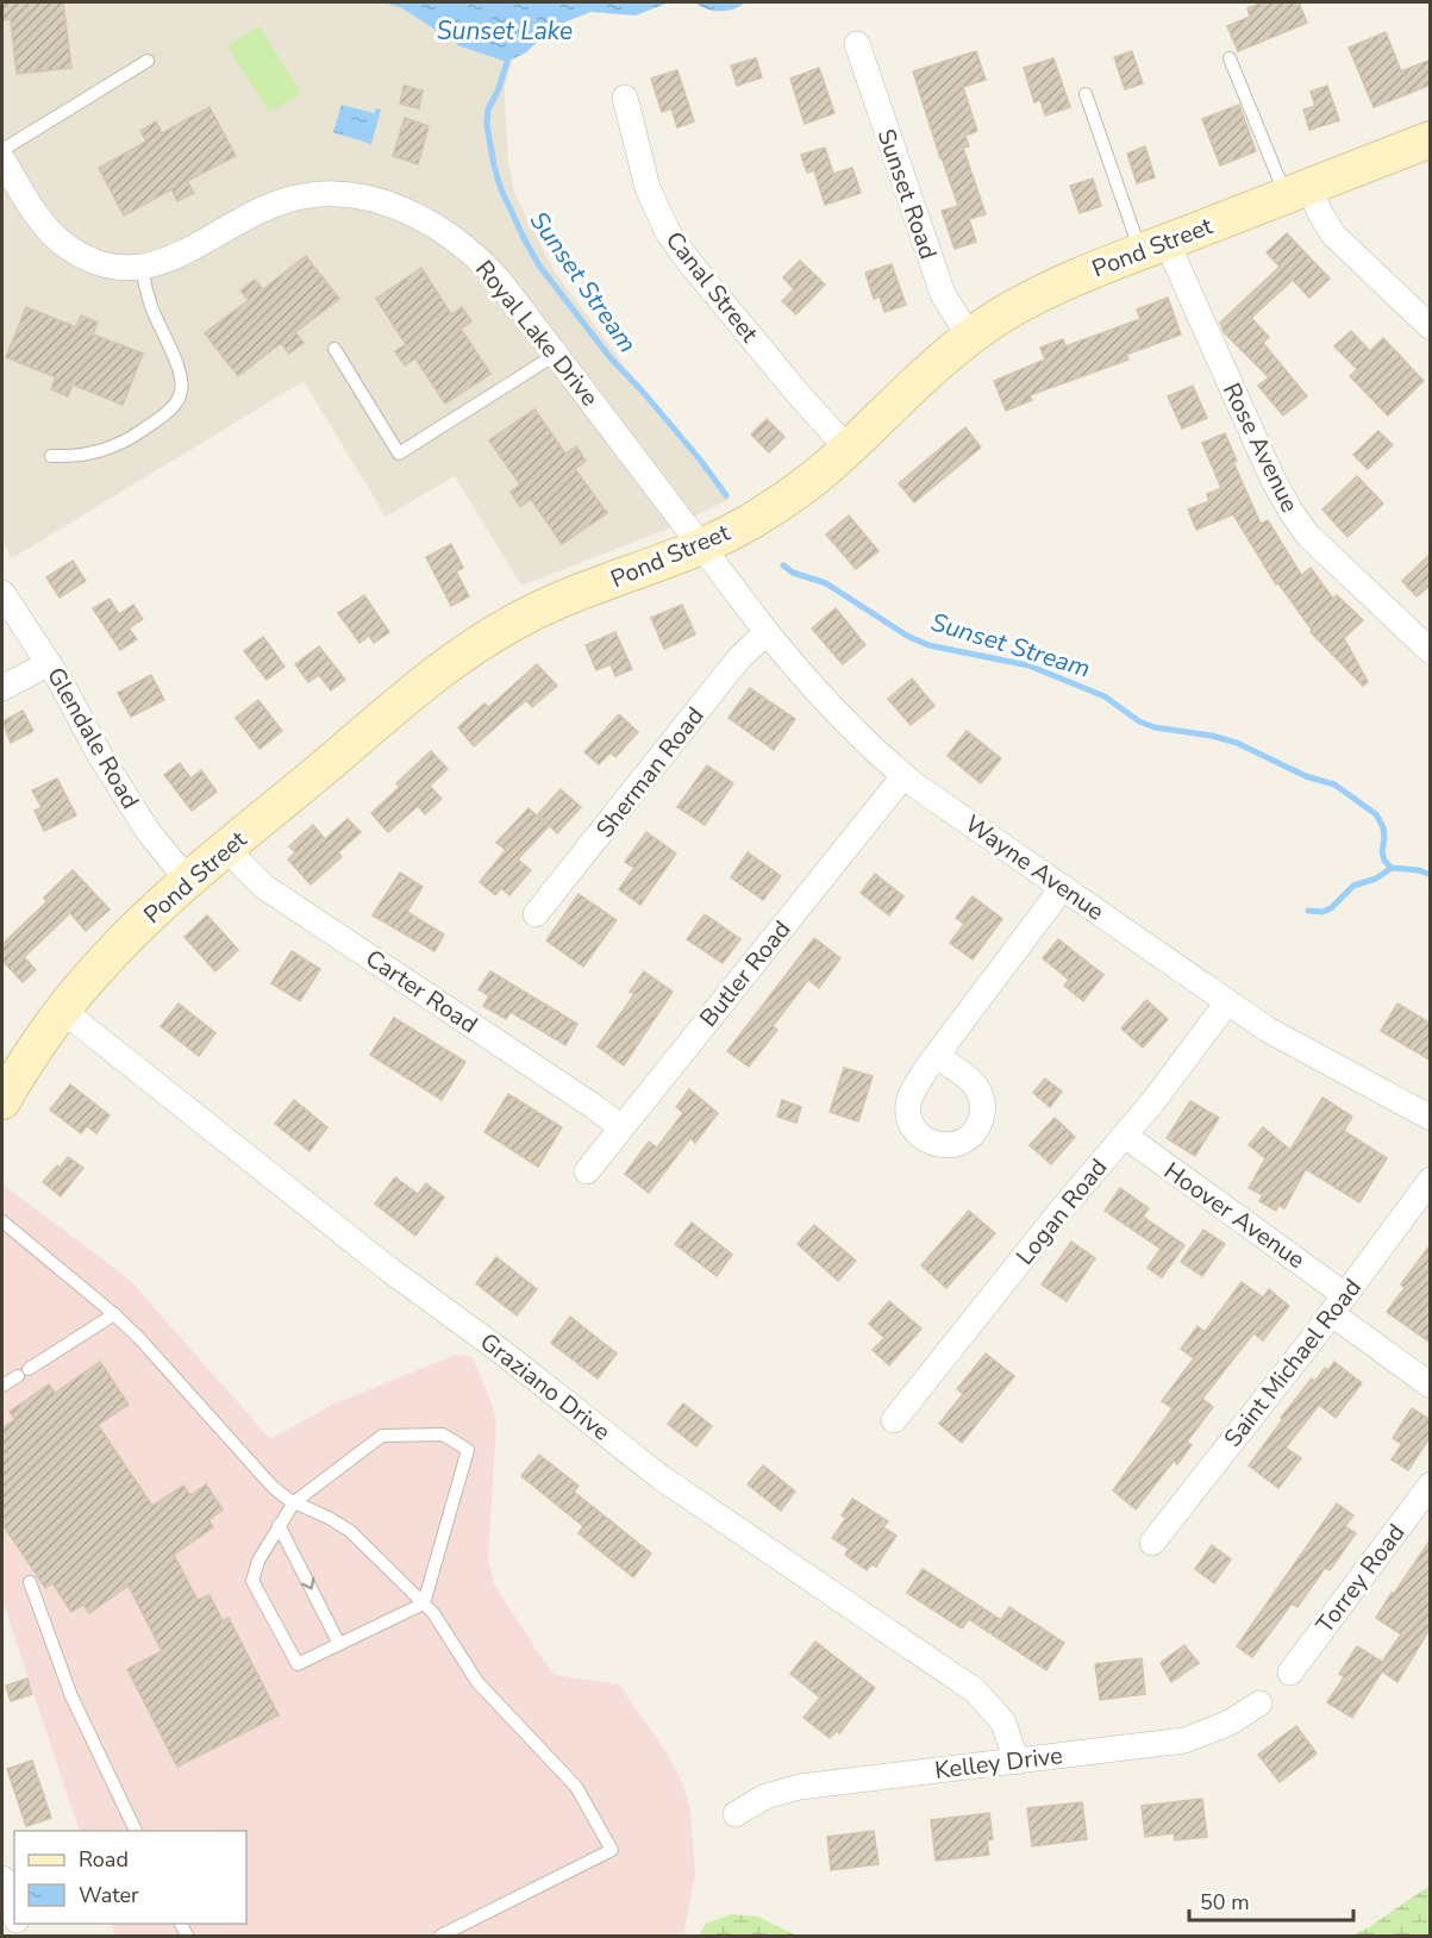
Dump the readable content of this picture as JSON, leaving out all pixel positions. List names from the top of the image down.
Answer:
{
  "streets": {
    "main road": ["Pond Street"],
    "street": [
      "Sunset Road",
      "Canal Street",
      "Royal Lake Drive",
      "Rose Avenue",
      "Glendale Road",
      "Sherman Road",
      "Wayne Avenue",
      "Butler Road",
      "Carter Road",
      "Logan Road",
      "Hoover Avenue",
      "Saint Michael Road",
      "Graziano Drive",
      "Torrey Road",
      "Kelley Drive"
    ]
  },
  "crossings": [
    ["Sunset Road", "Pond Street"],
    ["Pond Street", "Canal Street"],
    ["Pond Street", "Royal Lake Drive"],
    ["Pond Street", "Rose Avenue"],
    ["Pond Street", "Glendale Road"],
    ["Pond Street", "Wayne Avenue"],
    ["Pond Street", "Carter Road"],
    ["Pond Street", "Graziano Drive"],
    ["Royal Lake Drive", "Wayne Avenue"],
    ["Sherman Road", "Wayne Avenue"],
    ["Wayne Avenue", "Butler Road"],
    ["Wayne Avenue", "Logan Road"],
    ["Butler Road", "Carter Road"],
    ["Logan Road", "Hoover Avenue"],
    ["Hoover Avenue", "Saint Michael Road"],
    ["Graziano Drive", "Kelley Drive"]
  ],
  "water": ["Sunset Lake", "Sunset Stream"],
  "legend": ["Road", "Water"],
  "scale_bar": "50 m"
}
